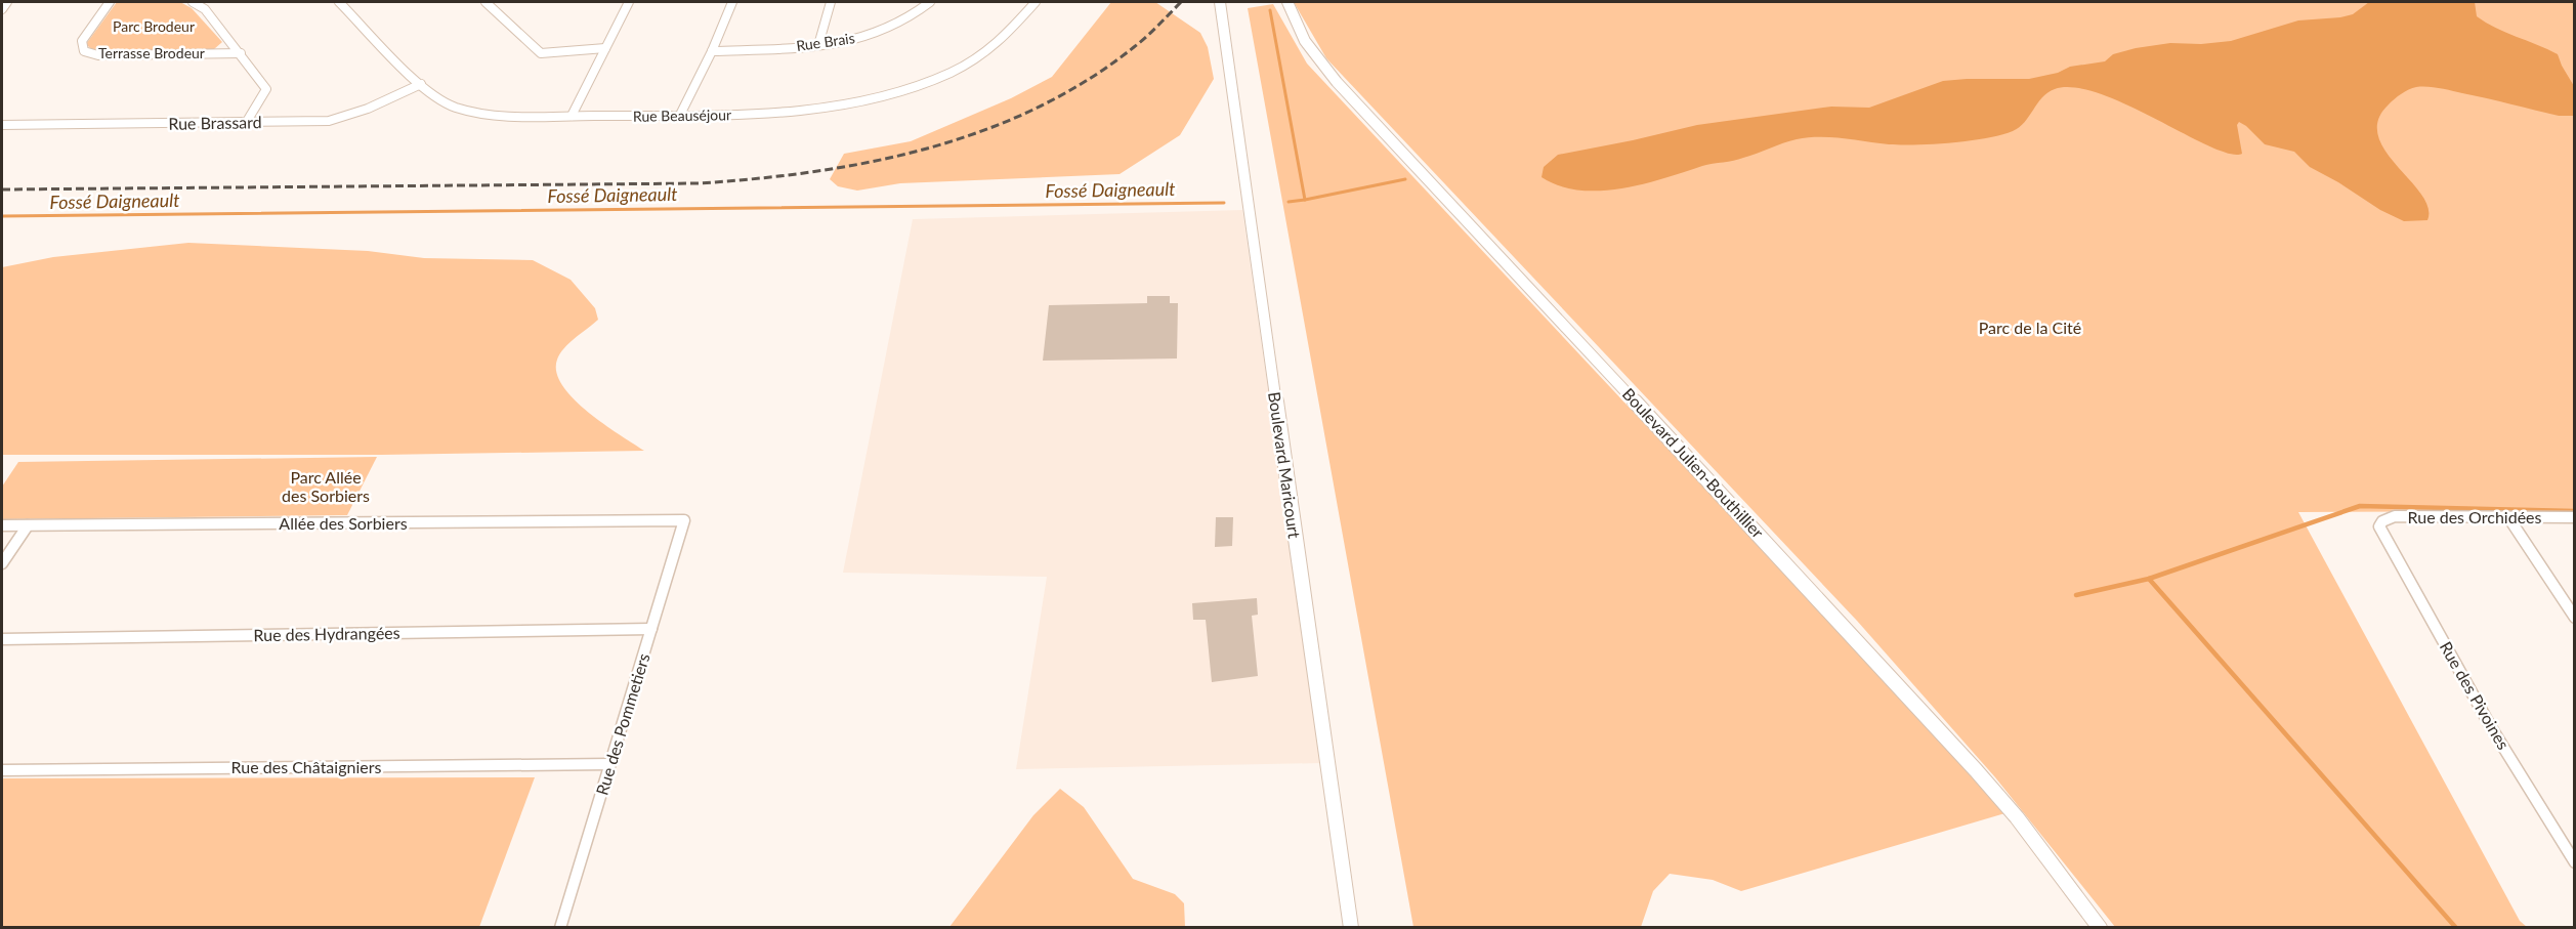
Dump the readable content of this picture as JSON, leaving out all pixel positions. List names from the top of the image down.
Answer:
{
  "streets": {
    "street": [
      "Rue Brais",
      "Terrasse Brodeur",
      "Rue Beauséjour",
      "Rue Brassard",
      "Boulevard Julien-Bouthillier",
      "Boulevard Maricourt",
      "Rue des Orchidées",
      "Allée des Sorbiers",
      "Rue des Hydrangées",
      "Rue des Pivoines",
      "Rue des Pommetiers",
      "Rue des Châtaigniers"
    ]
  },
  "crossings": [
    ["Rue Beauséjour", "Rue Brassard"],
    ["Rue des Orchidées", "Rue des Pivoines"],
    ["Allée des Sorbiers", "Rue des Pommetiers"],
    ["Rue des Hydrangées", "Rue des Pommetiers"],
    ["Rue des Pommetiers", "Rue des Châtaigniers"]
  ],
  "water": ["Fossé Daigneault"],
  "parks": ["Parc Brodeur", "Parc de la Cité", "Parc Allée des Sorbiers"]
}
